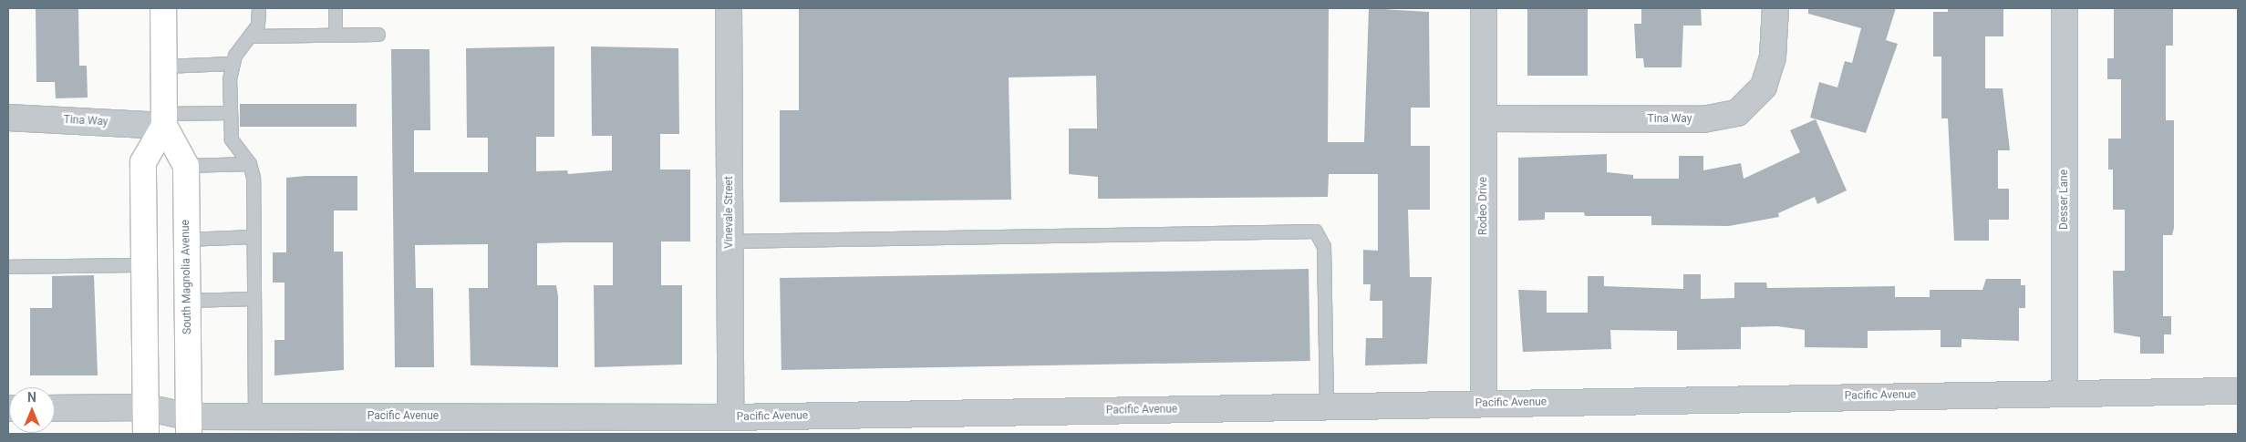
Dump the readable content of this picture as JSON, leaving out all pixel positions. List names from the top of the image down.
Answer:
{
  "streets": {
    "main road": ["South Magnolia Avenue"],
    "street": [
      "Tina Way",
      "Desser Lane",
      "Rodeo Drive",
      "Vinevale Street",
      "Pacific Avenue"
    ]
  },
  "crossings": [
    ["Tina Way", "Rodeo Drive"],
    ["Tina Way", "South Magnolia Avenue"],
    ["Desser Lane", "Pacific Avenue"],
    ["Rodeo Drive", "Pacific Avenue"],
    ["Vinevale Street", "Pacific Avenue"],
    ["South Magnolia Avenue", "Pacific Avenue"]
  ],
  "north": "top"
}
